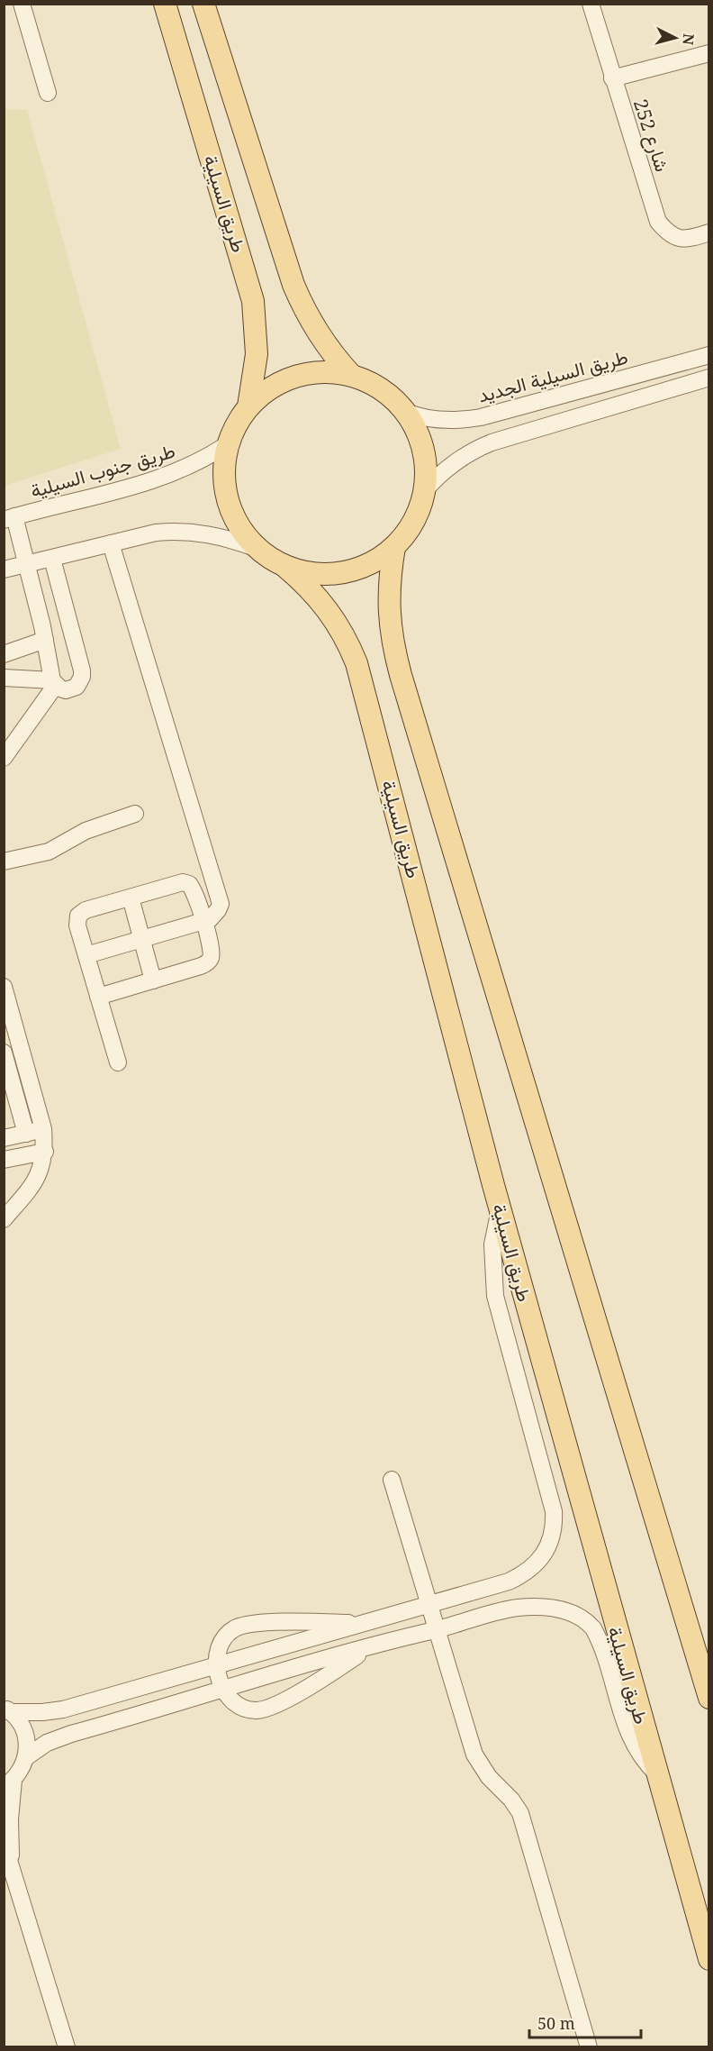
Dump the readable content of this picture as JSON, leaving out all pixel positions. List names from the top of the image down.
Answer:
{
  "streets": {
    "main road": ["طريق السيلية"],
    "street": ["شارع 252", "طريق السيلية الجديد", "طريق جنوب السيلية"]
  },
  "scale_bar": "50 m",
  "north": "right"
}
